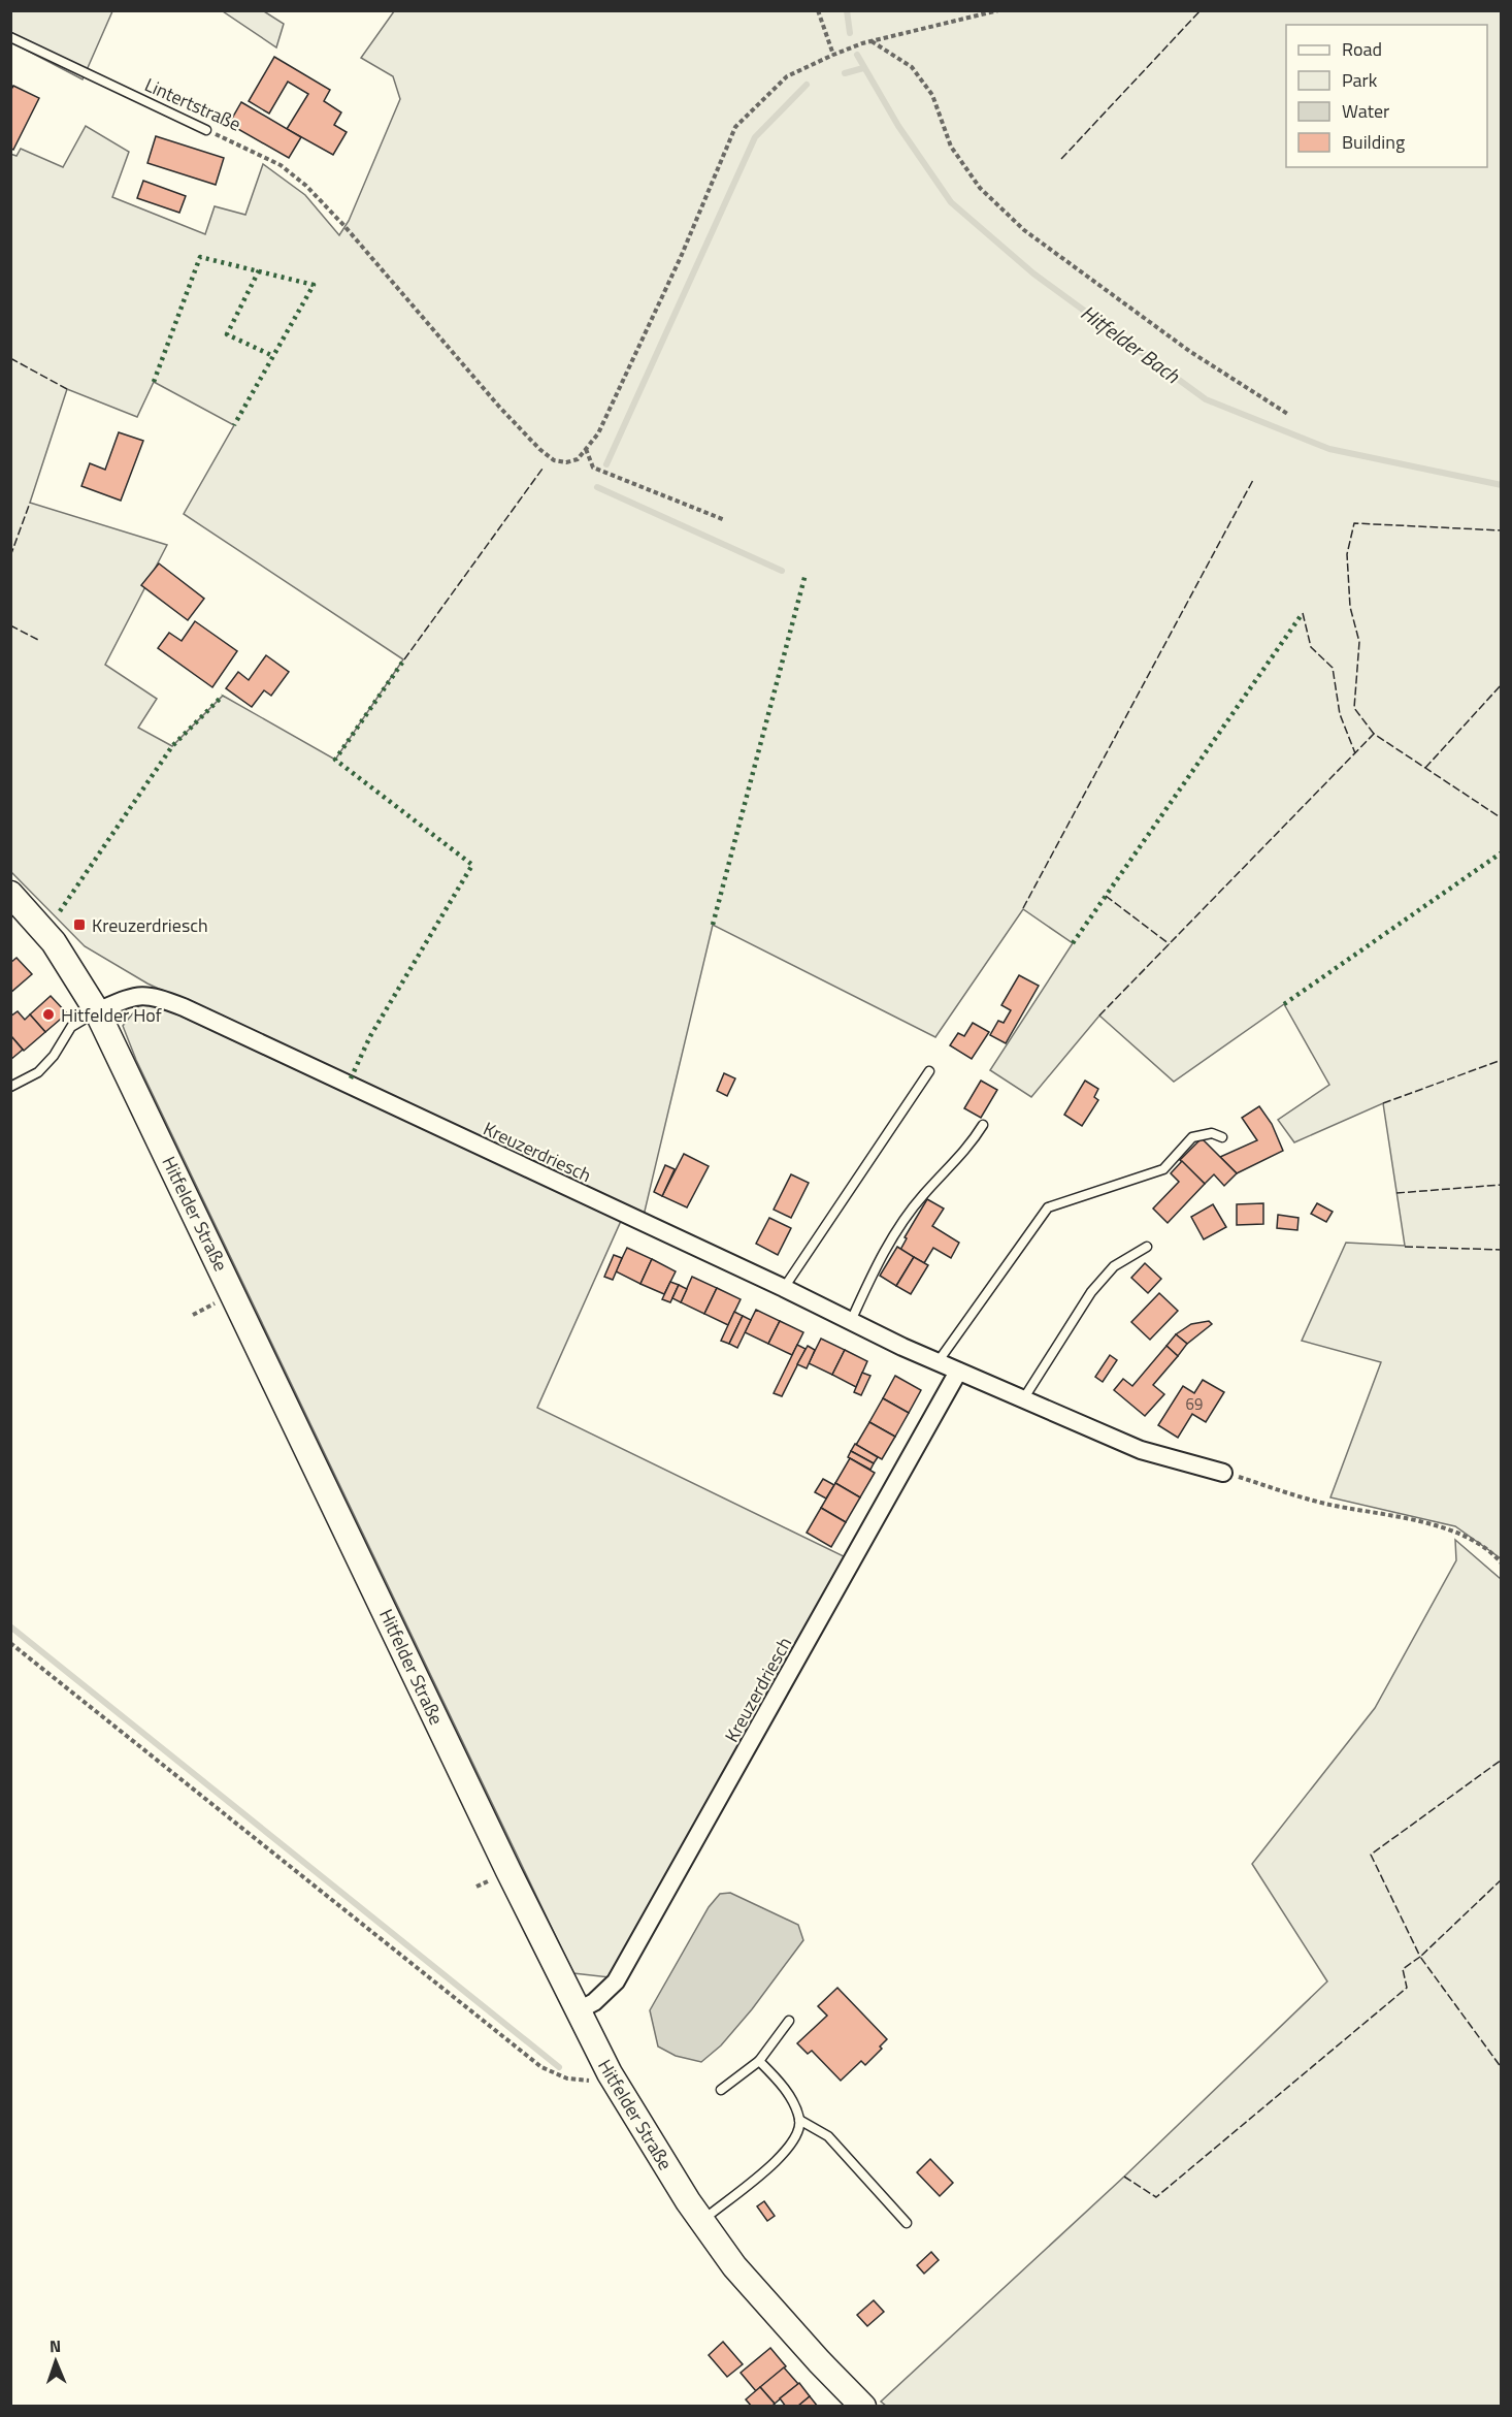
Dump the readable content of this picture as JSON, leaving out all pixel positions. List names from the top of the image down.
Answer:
{
  "streets": {
    "main road": ["Hitfelder Straße"],
    "street": ["Kreuzerdriesch"],
    "lane": ["Lintertstraße"]
  },
  "crossings": [
    ["Kreuzerdriesch", "Hitfelder Straße"]
  ],
  "water": ["Hitfelder Bach"],
  "places": {
    "transit": ["Kreuzerdriesch"],
    "other": ["Hitfelder Hof"]
  },
  "house_numbers": ["69"],
  "legend": [
    "Road",
    "Park",
    "Water",
    "Building"
  ],
  "north": "top"
}
